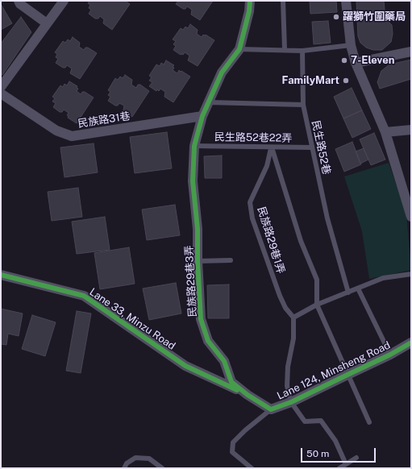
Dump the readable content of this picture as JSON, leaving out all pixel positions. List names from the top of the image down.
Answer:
{
  "streets": {
    "street": [
      "民族路31巷",
      "民族路29巷3弄",
      "Lane 33, Minzu Road",
      "Lane 124, Minsheng Road"
    ],
    "lane": ["民生路52巷22弄", "民生路52巷", "民族路29巷1弄"]
  },
  "crossings": [
    ["民族路31巷", "民族路29巷3弄"],
    ["民生路52巷22弄", "民生路52巷"],
    ["民生路52巷22弄", "民族路29巷1弄"],
    ["民生路52巷22弄", "民族路29巷3弄"],
    ["民族路29巷3弄", "Lane 33, Minzu Road"],
    ["民族路29巷3弄", "Lane 124, Minsheng Road"],
    ["Lane 33, Minzu Road", "Lane 124, Minsheng Road"]
  ],
  "places": ["躍獅竹圍藥局", "7-Eleven", "FamilyMart"],
  "scale_bar": "50 m"
}
